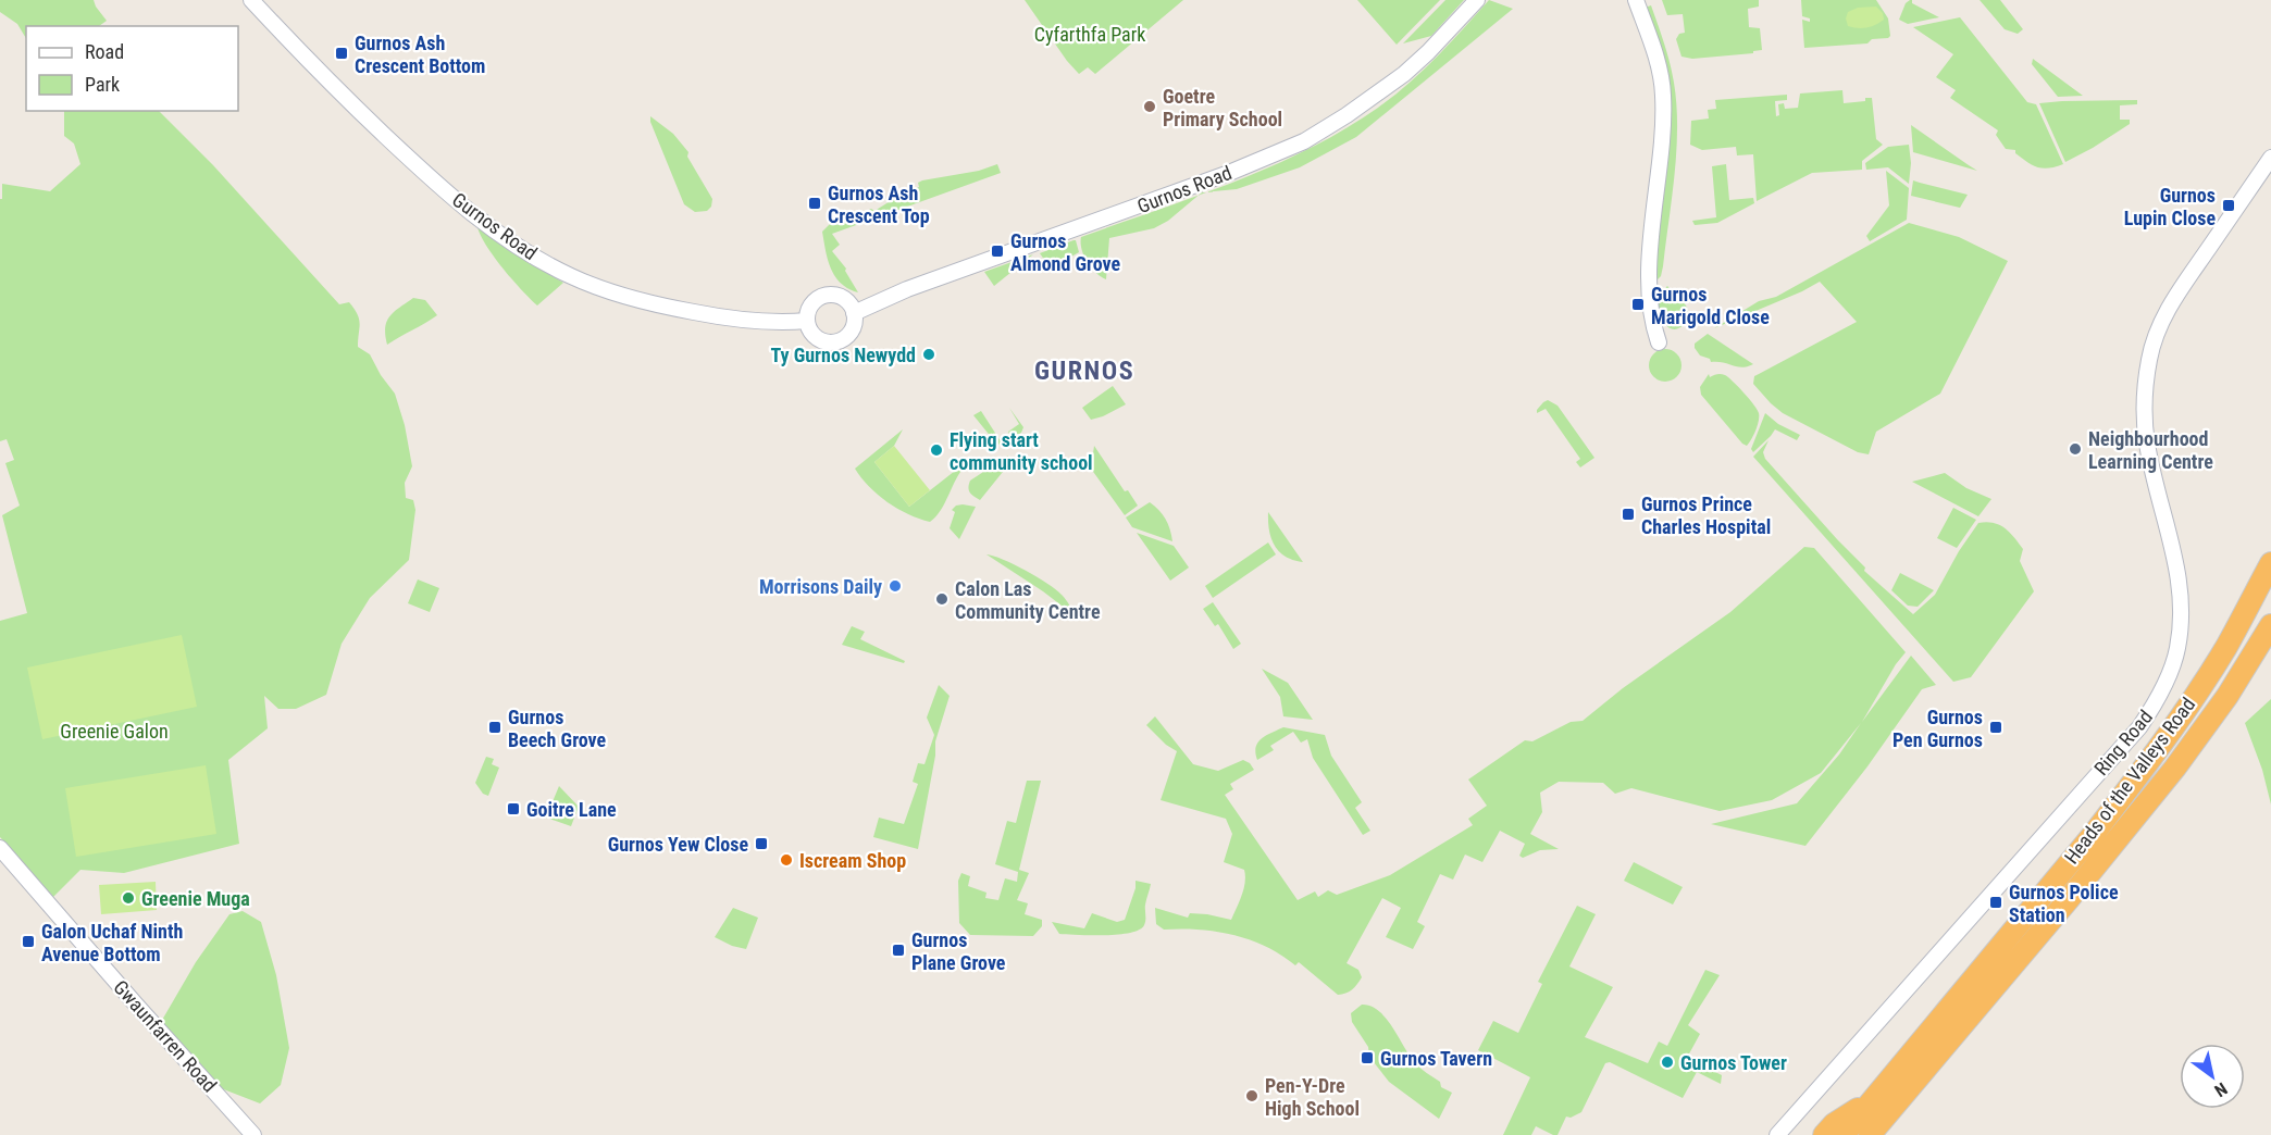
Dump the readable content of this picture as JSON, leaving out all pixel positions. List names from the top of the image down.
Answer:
{
  "streets": {
    "highway": ["Heads of the Valleys Road"],
    "street": ["Gurnos Road", "Ring Road", "Gwaunfarren Road"]
  },
  "districts": ["GURNOS"],
  "parks": ["Cyfarthfa Park", "Greenie Galon"],
  "places": {
    "transit": [
      "Gurnos Ash Crescent Bottom",
      "Gurnos Ash Crescent Top",
      "Gurnos Lupin Close",
      "Gurnos Almond Grove",
      "Gurnos Marigold Close",
      "Gurnos Prince Charles Hospital",
      "Gurnos Beech Grove",
      "Gurnos Pen Gurnos",
      "Goitre Lane",
      "Gurnos Yew Close",
      "Gurnos Police Station",
      "Galon Uchaf Ninth Avenue Bottom",
      "Gurnos Plane Grove",
      "Gurnos Tavern"
    ],
    "other": [
      "Goetre Primary School",
      "Ty Gurnos Newydd",
      "Neighbourhood Learning Centre",
      "Flying start community school",
      "Morrisons Daily",
      "Calon Las Community Centre",
      "Iscream Shop",
      "Greenie Muga",
      "Gurnos Tower",
      "Pen-Y-Dre High School"
    ]
  },
  "legend": ["Road", "Park"],
  "north": "bottom right"
}
